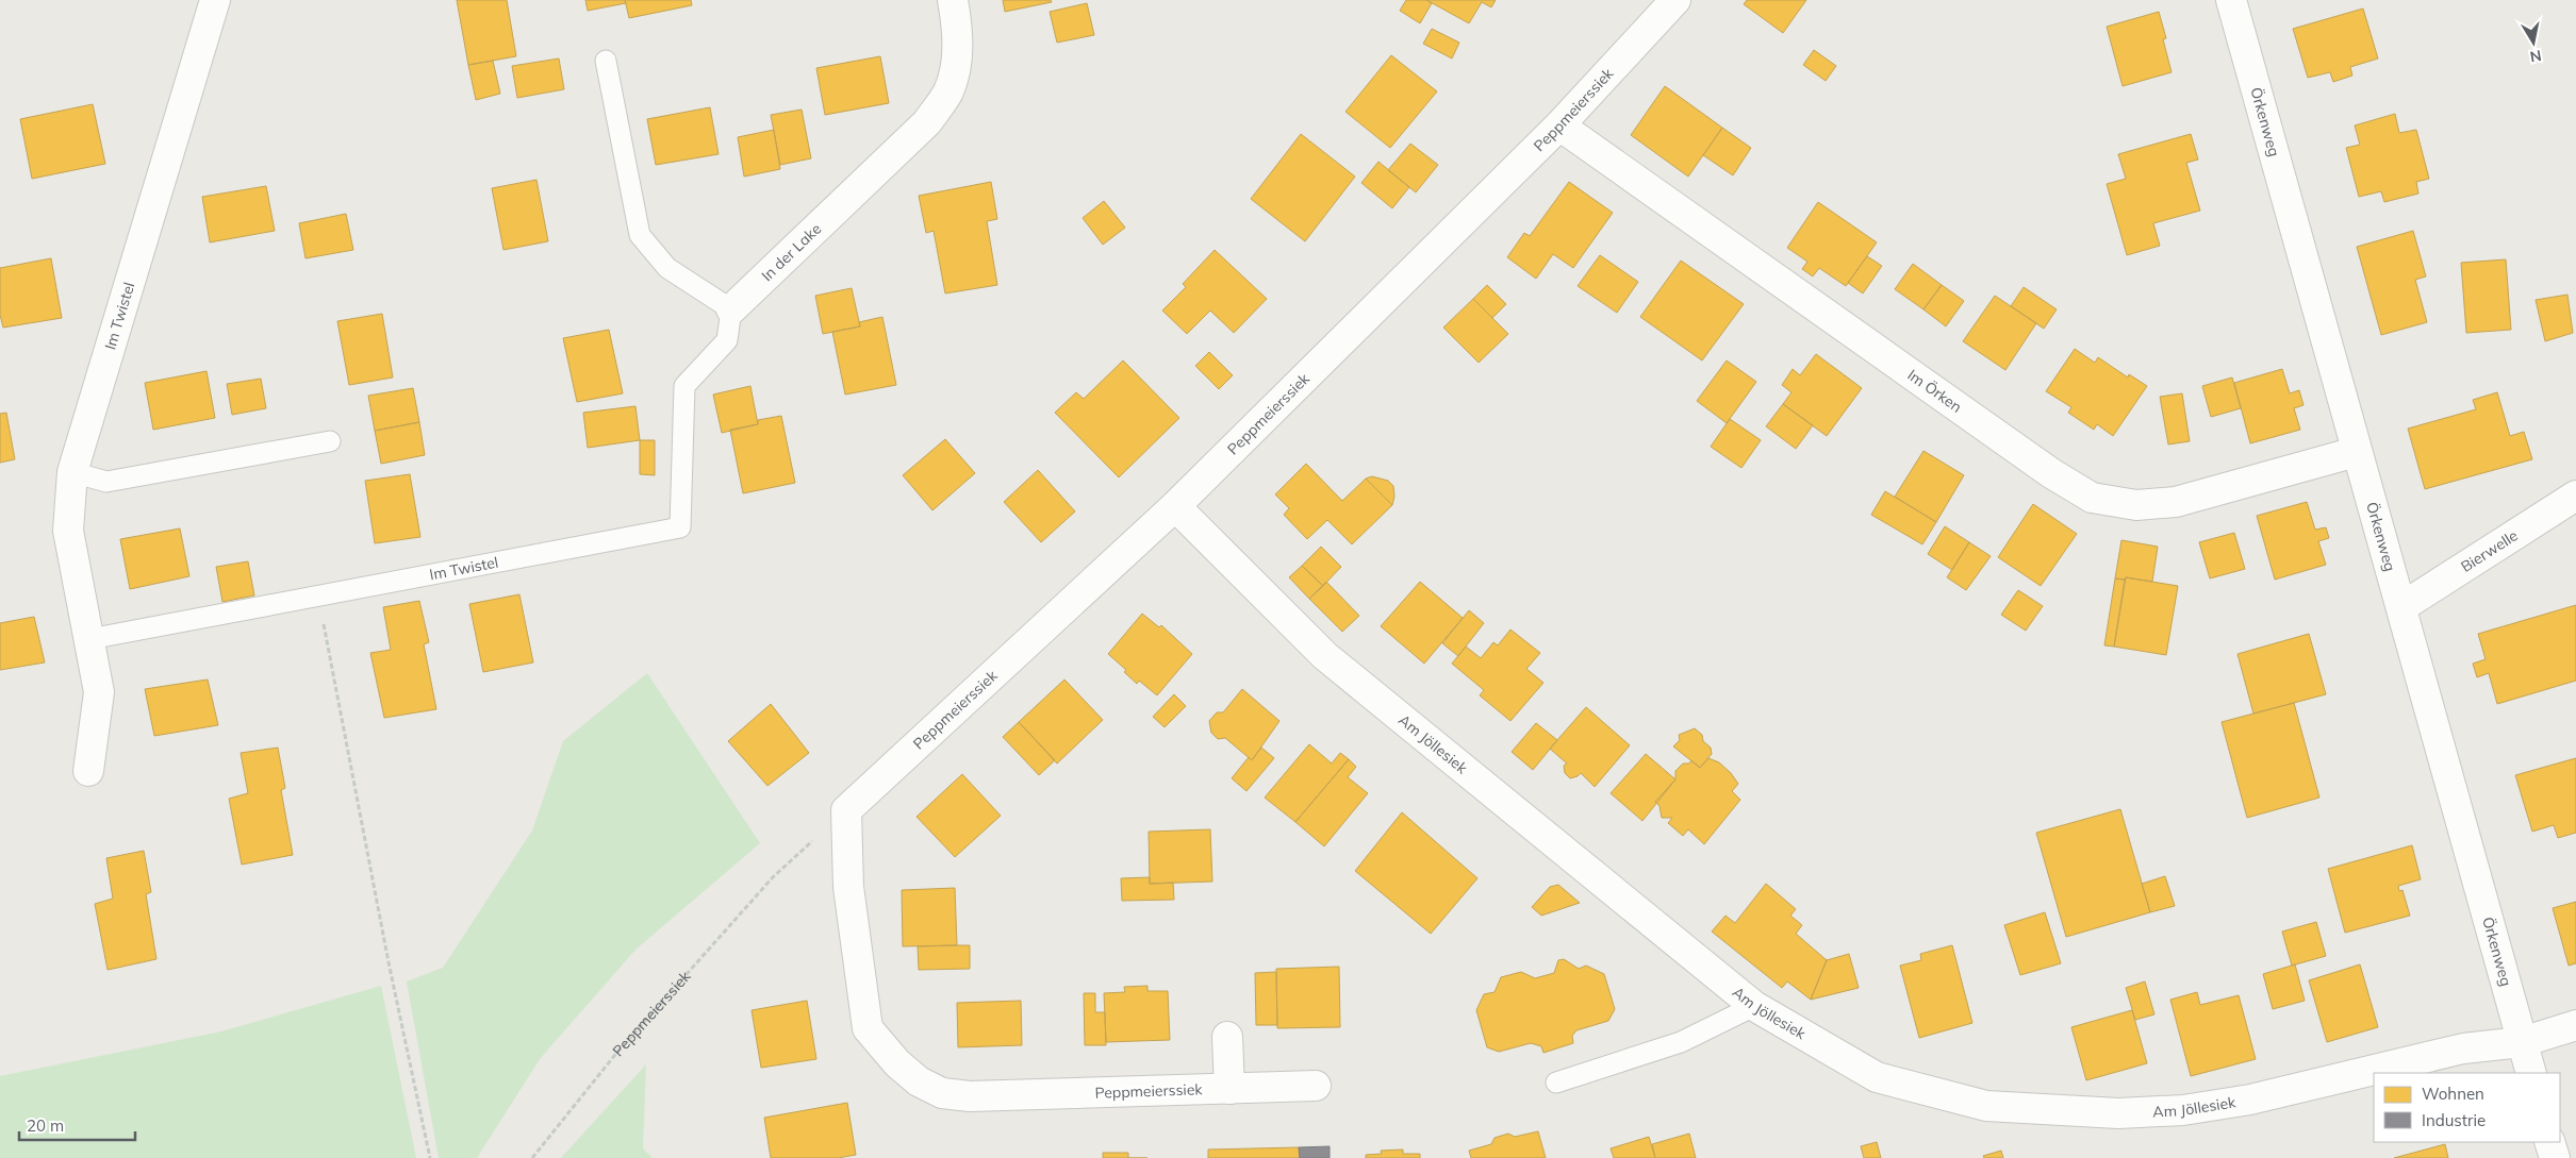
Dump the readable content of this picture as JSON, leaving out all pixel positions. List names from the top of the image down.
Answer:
{
  "streets": {
    "street": [
      "Peppmeierssiek",
      "Örkenweg",
      "In der Lake",
      "Im Twistel",
      "Im Örken",
      "Bierwelle",
      "Am Jöllesiek"
    ]
  },
  "crossings": [
    ["Peppmeierssiek", "Im Örken"],
    ["Peppmeierssiek", "Am Jöllesiek"],
    ["Örkenweg", "Im Örken"],
    ["Örkenweg", "Bierwelle"],
    ["Örkenweg", "Am Jöllesiek"],
    ["In der Lake", "Im Twistel"]
  ],
  "legend": ["Wohnen", "Industrie"],
  "scale_bar": "20 m",
  "north": "bottom"
}
